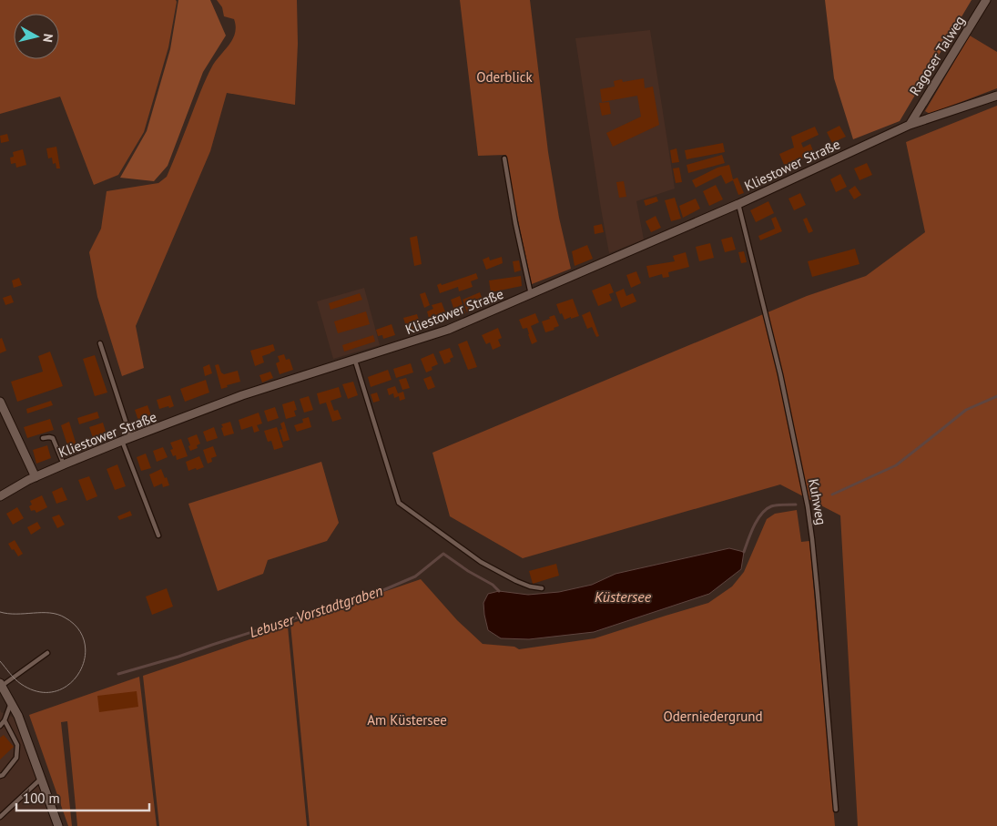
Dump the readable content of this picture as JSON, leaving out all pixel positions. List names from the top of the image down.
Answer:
{
  "streets": {
    "street": ["Ragoser Talweg", "Kliestower Straße"],
    "lane": ["Kuhweg"]
  },
  "crossings": [
    ["Ragoser Talweg", "Kliestower Straße"],
    ["Kliestower Straße", "Kuhweg"]
  ],
  "water": ["Küstersee", "Lebuser Vorstadtgraben"],
  "parks": ["Oderblick", "Oderniedergrund", "Am Küstersee"],
  "scale_bar": "100 m",
  "north": "right"
}
